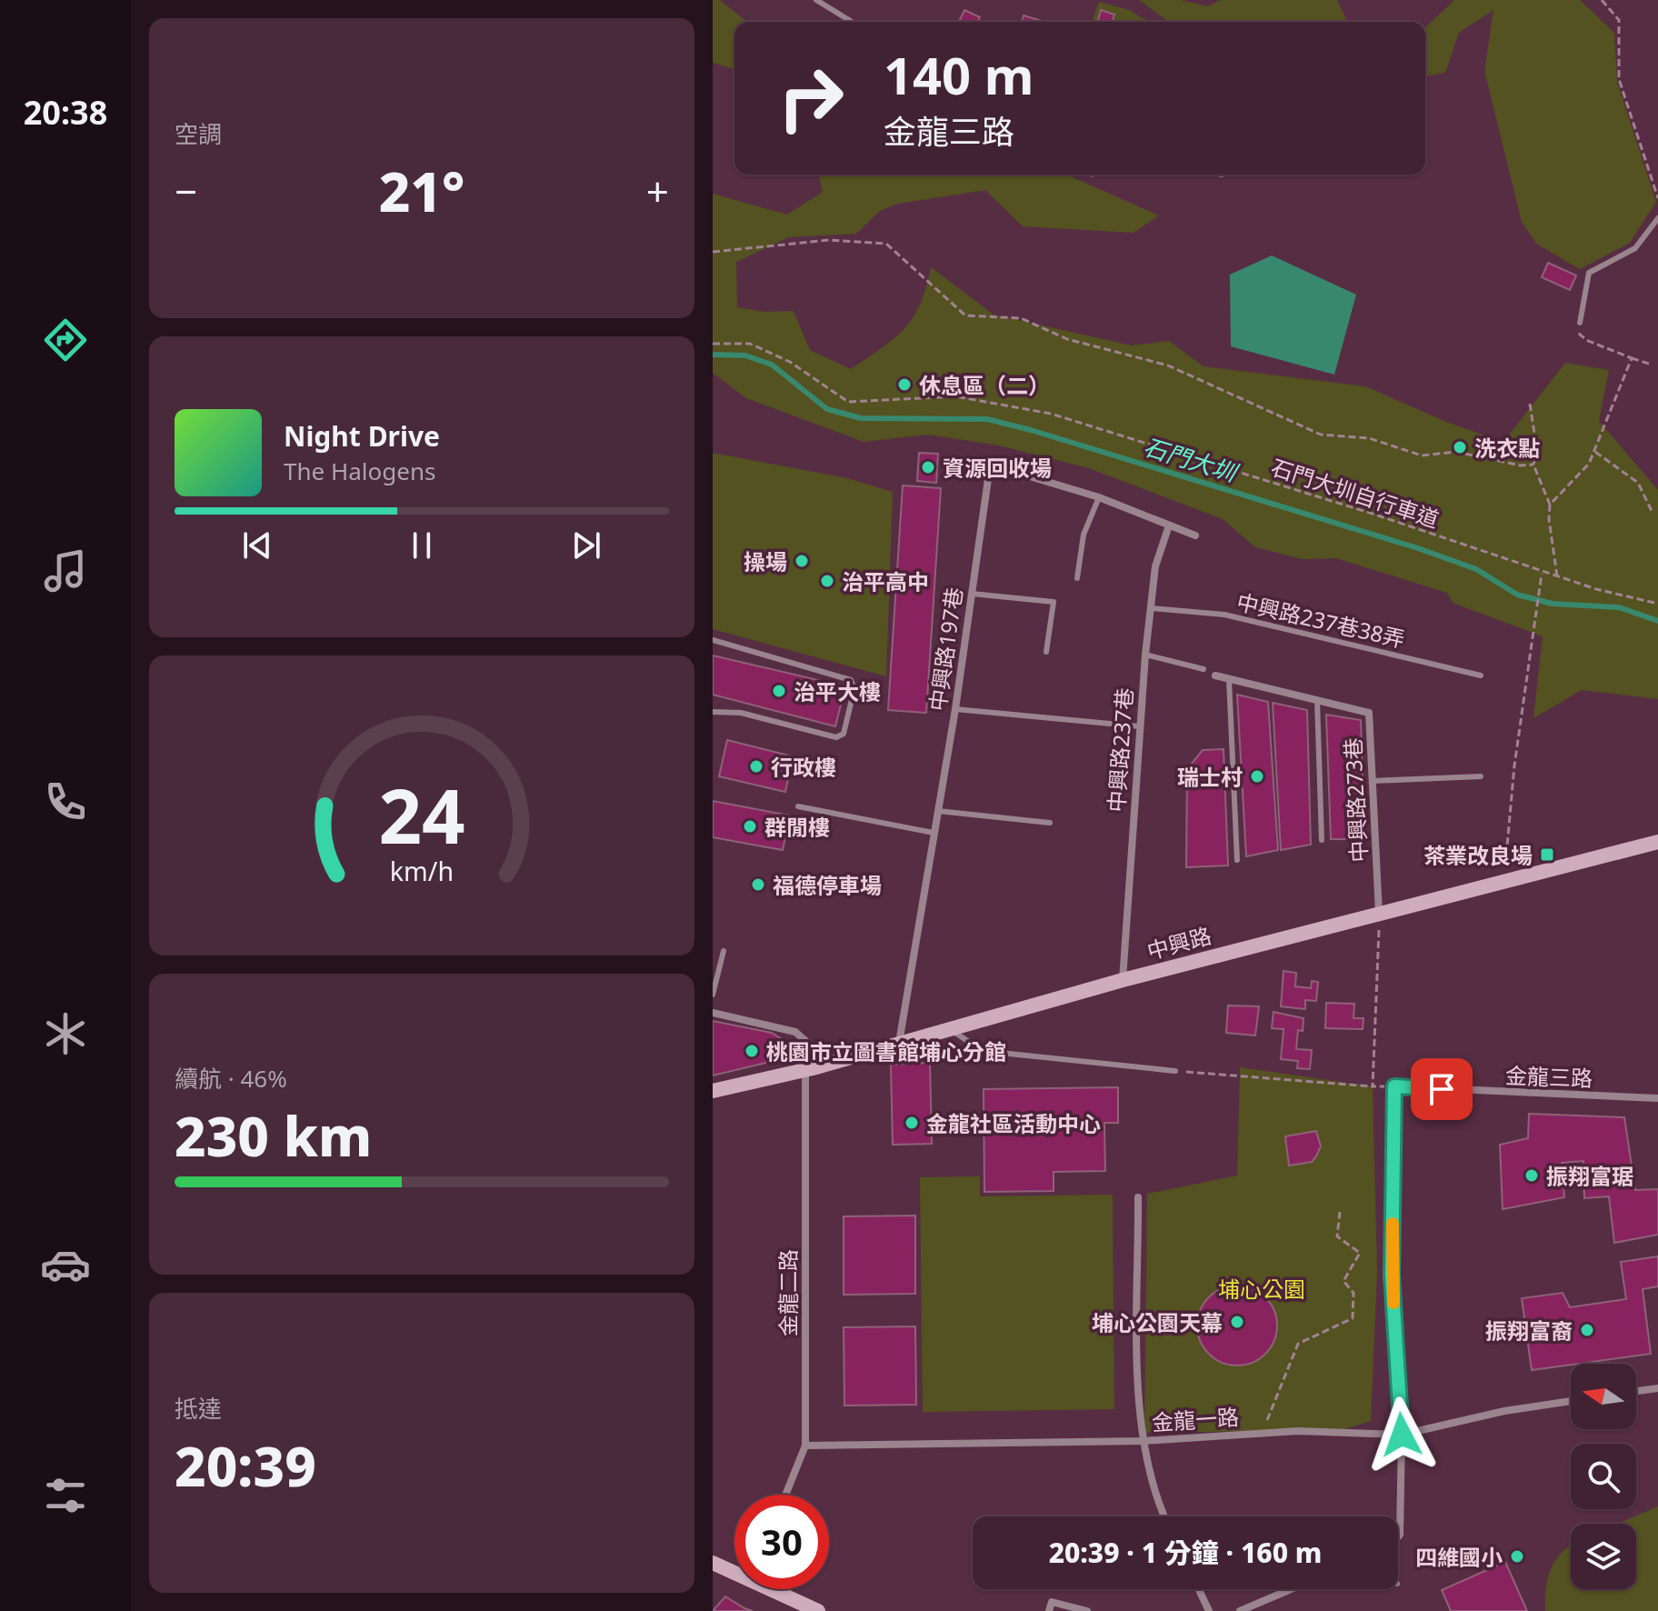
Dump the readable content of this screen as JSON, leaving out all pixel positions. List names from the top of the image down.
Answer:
{
  "streets": {
    "street": [
      "中興路197巷",
      "中興路237巷",
      "中興路273巷",
      "中興路",
      "金龍三路",
      "金龍二路",
      "金龍一路"
    ],
    "lane": ["中興路237巷38弄"],
    "path": ["石門大圳自行車道"]
  },
  "crossings": [
    ["中興路237巷38弄", "中興路237巷"],
    ["中興路197巷", "中興路237巷"],
    ["中興路197巷", "中興路"],
    ["中興路237巷", "中興路"],
    ["中興路273巷", "中興路"],
    ["中興路", "金龍二路"],
    ["金龍二路", "金龍一路"]
  ],
  "water": ["石門大圳"],
  "parks": ["埔心公園"],
  "places": {
    "other": [
      "休息區（二）",
      "洗衣點",
      "資源回收場",
      "操場",
      "治平高中",
      "治平大樓",
      "行政樓",
      "瑞士村",
      "群閒樓",
      "福德停車場",
      "桃園市立圖書館埔心分館",
      "金龍社區活動中心",
      "振翔富琚",
      "埔心公園天幕",
      "振翔富裔",
      "四維國小"
    ],
    "transit": ["茶業改良場"]
  },
  "north": "left",
  "page": {
    "tabs": "20:38",
    "tile": [
      "空調",
      ["續航 · 46%", "230 km"],
      ["抵達", "20:39"]
    ],
    "turn": ["140 m", "金龍三路"],
    "heat": ["−", "21°", "+"],
    "song": ["Night Drive", "The Halogens"],
    "limit": "30",
    "trip": "20:39 · 1 分鐘 · 160 m",
    "gauge": ["24", "km/h"]
  }
}
